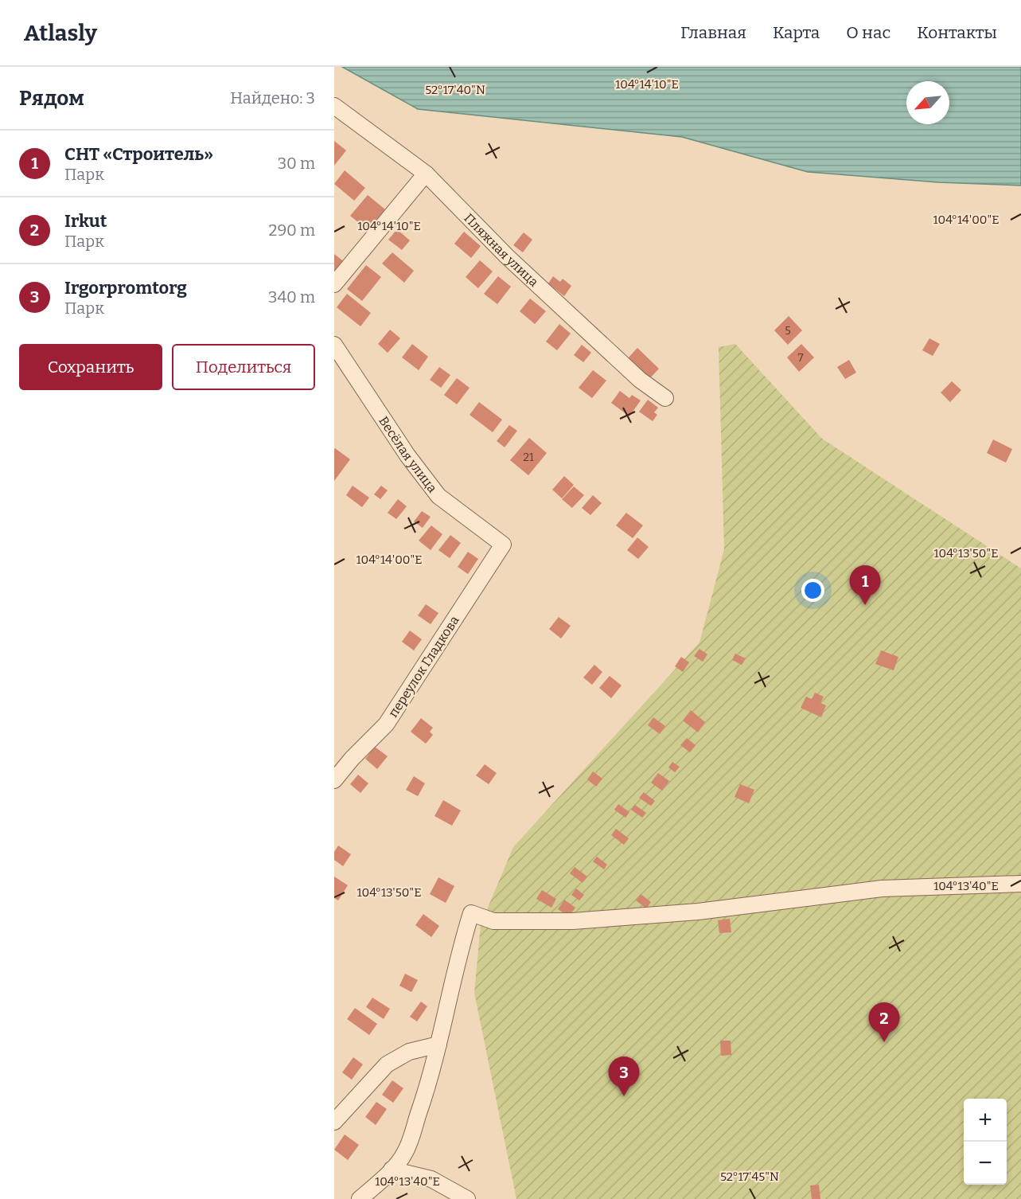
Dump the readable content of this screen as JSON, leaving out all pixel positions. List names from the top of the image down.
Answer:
{
  "streets": {
    "street": ["Пляжная улица", "Весёлая улица", "переулок Гладкова"]
  },
  "crossings": [
    ["Весёлая улица", "переулок Гладкова"]
  ],
  "house_numbers": ["5", "7", "21"],
  "north": "bottom left",
  "page": {
    "header": "Atlasly",
    "nav": [
      "Главная",
      "Карта",
      "О нас",
      "Контакты"
    ],
    "heading": ["Рядом", "Найдено: 3"],
    "list": [
      {
        "mark": "1",
        "name": "СНТ «Строитель»",
        "note": "Парк",
        "value": "30 m"
      },
      {
        "mark": "2",
        "name": "Irkut",
        "note": "Парк",
        "value": "290 m"
      },
      {
        "mark": "3",
        "name": "Irgorpromtorg",
        "note": "Парк",
        "value": "340 m"
      }
    ],
    "buttons": ["Сохранить", "Поделиться"],
    "pins": ["1", "2", "3"],
    "map_buttons": ["+", "−"]
  },
  "coordinates": [
    "104°14'10\"E",
    "52°17'40\"N",
    "104°14'00\"E",
    "104°13'50\"E",
    "104°13'40\"E",
    "52°17'45\"N"
  ]
}
